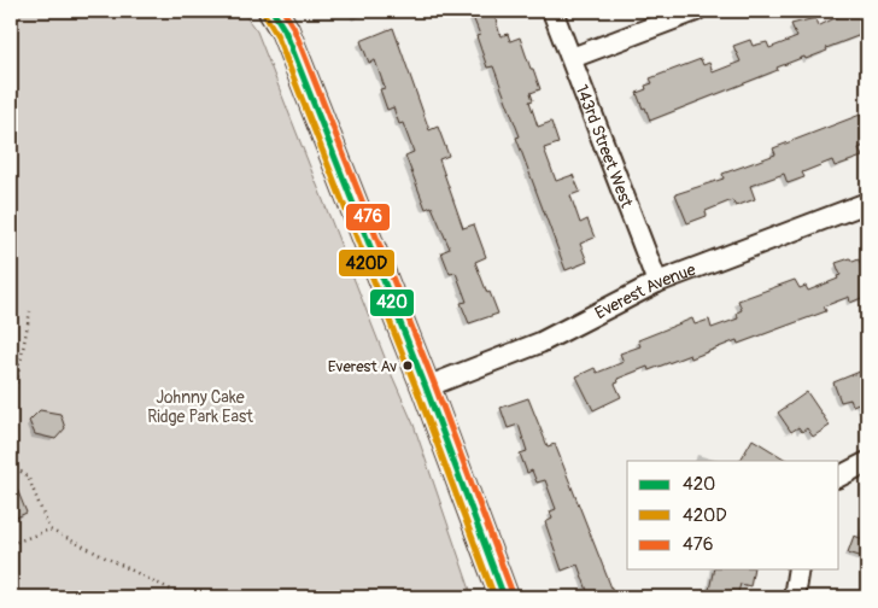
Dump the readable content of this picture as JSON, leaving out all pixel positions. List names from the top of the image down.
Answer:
{
  "streets": {
    "street": ["143rd Street West", "Everest Avenue"]
  },
  "crossings": [
    ["143rd Street West", "Everest Avenue"]
  ],
  "parks": ["Johnny Cake Ridge Park East"],
  "places": ["Everest Av"],
  "lines": ["transit line 420", "transit line 476", "transit line 420D"],
  "legend": ["420", "420D", "476"]
}
